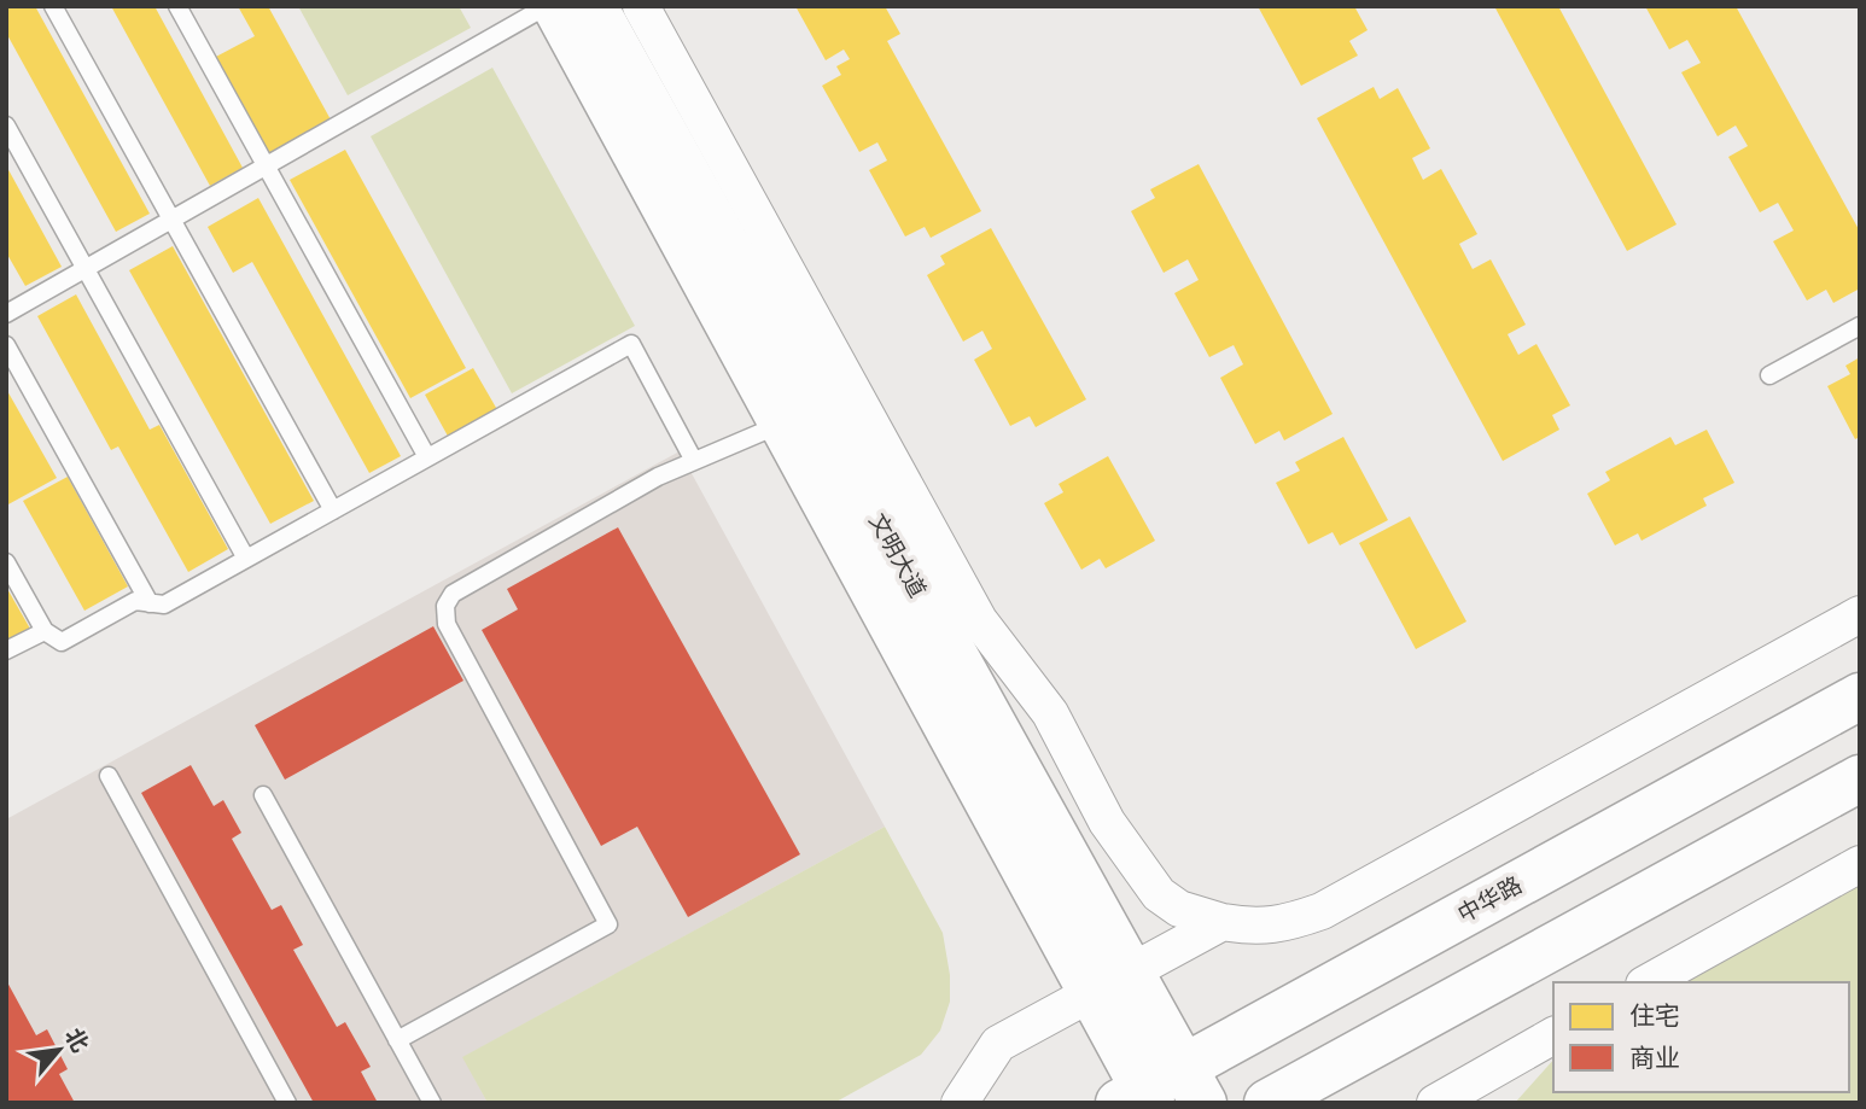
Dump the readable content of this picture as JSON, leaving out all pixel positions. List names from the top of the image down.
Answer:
{
  "streets": {
    "main road": ["文明大道", "中华路"]
  },
  "crossings": [
    ["文明大道", "中华路"]
  ],
  "legend": ["住宅", "商业"],
  "north": "top right"
}
